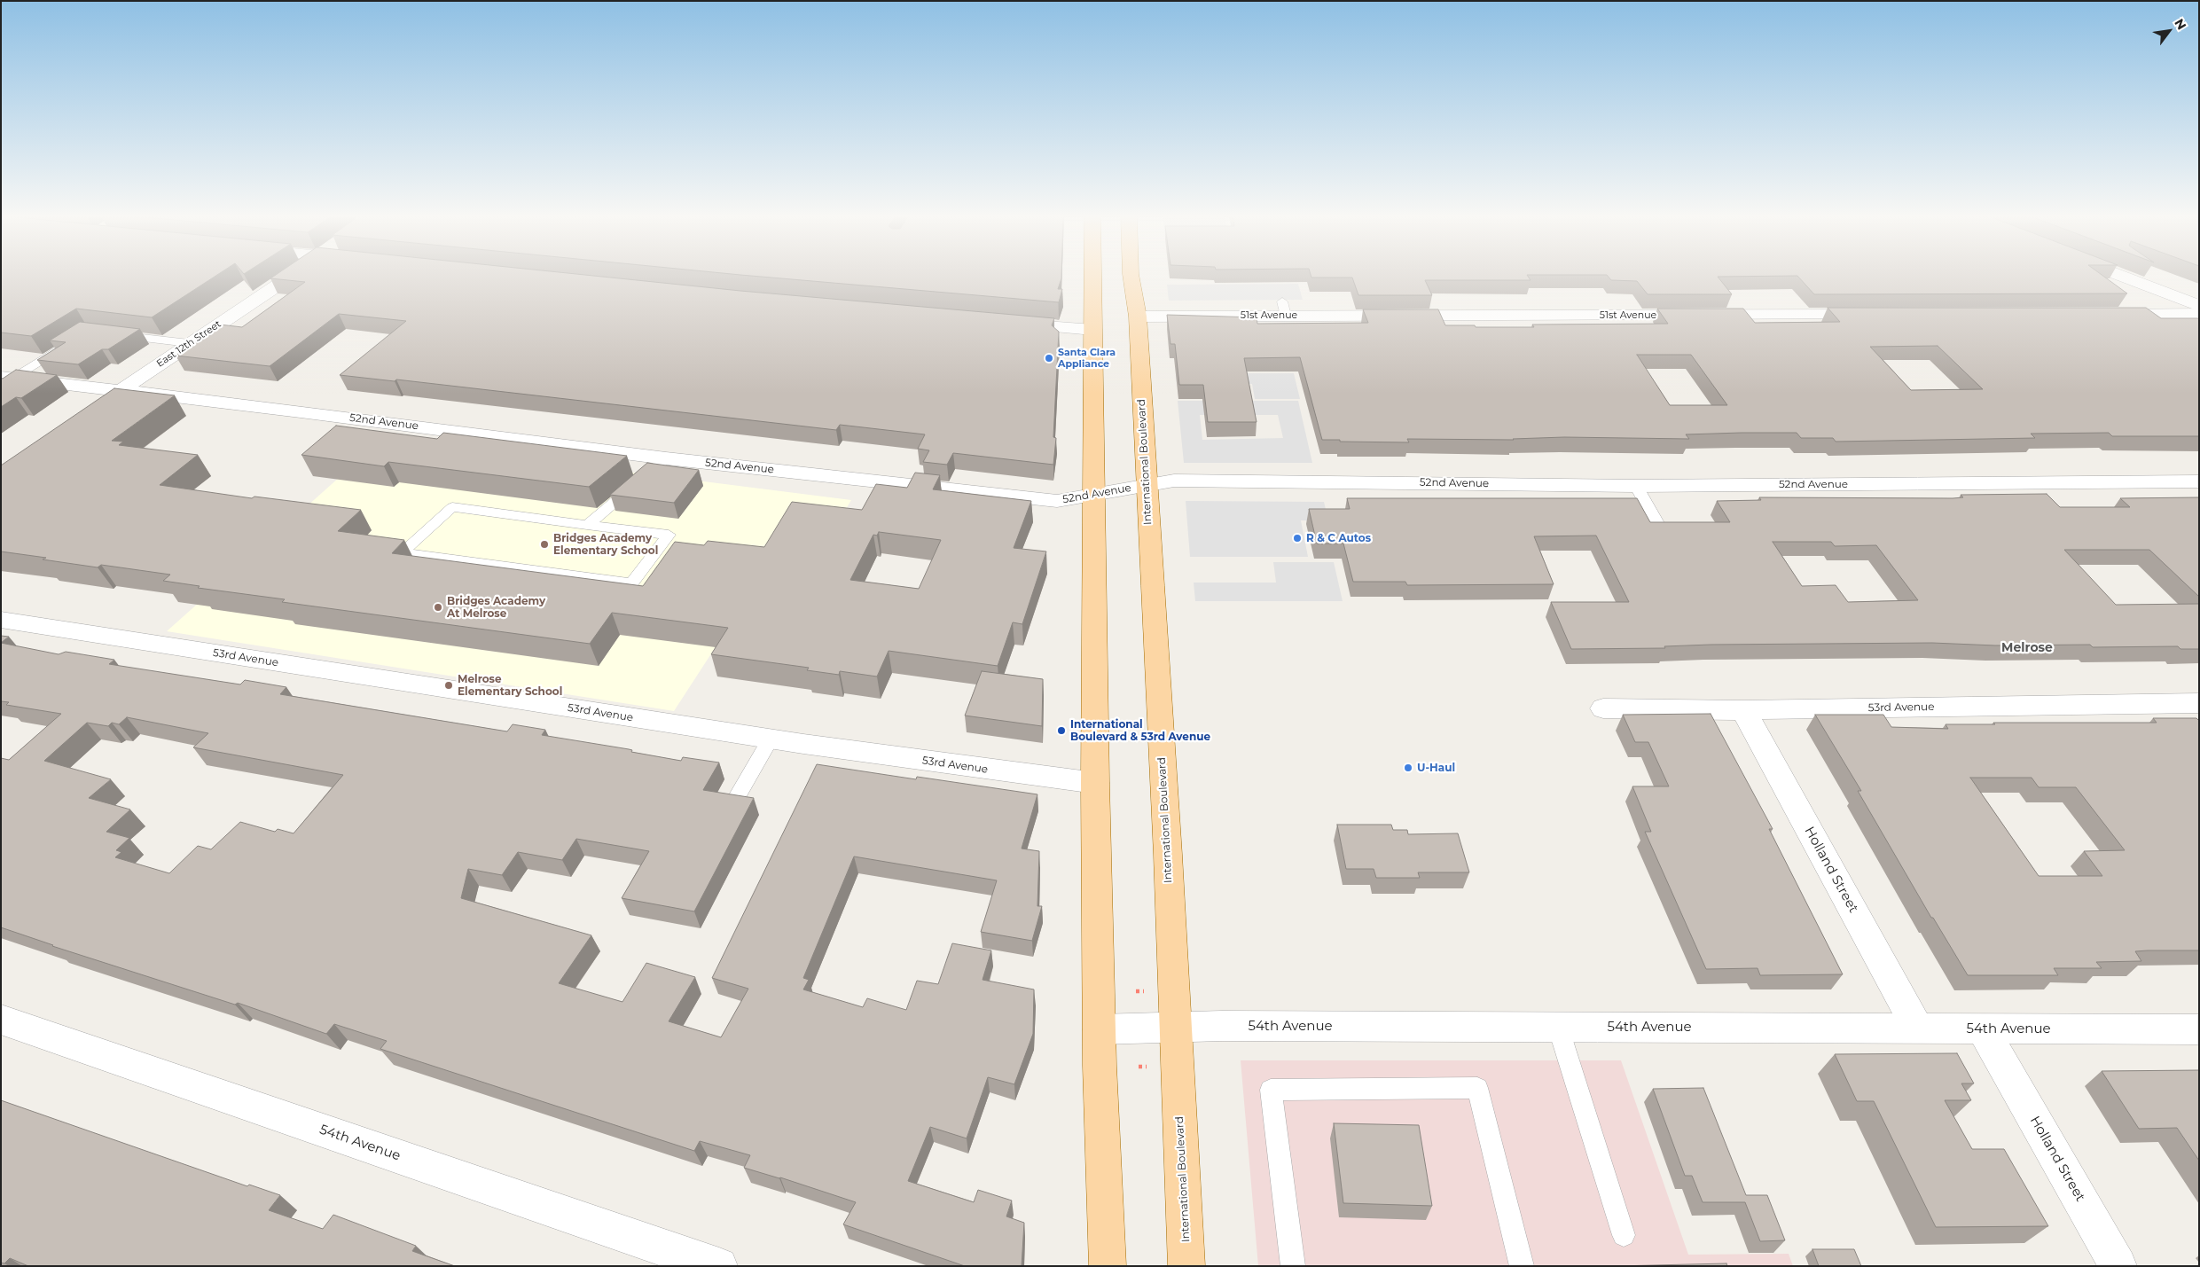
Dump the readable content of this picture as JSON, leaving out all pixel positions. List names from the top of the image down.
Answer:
{
  "streets": {
    "main road": ["International Boulevard"],
    "street": [
      "51st Avenue",
      "East 12th Street",
      "52nd Avenue",
      "53rd Avenue",
      "Holland Street",
      "54th Avenue"
    ]
  },
  "crossings": [
    ["51st Avenue", "International Boulevard"],
    ["East 12th Street", "52nd Avenue"],
    ["52nd Avenue", "International Boulevard"],
    ["International Boulevard", "54th Avenue"],
    ["53rd Avenue", "Holland Street"],
    ["Holland Street", "54th Avenue"]
  ],
  "districts": ["Melrose"],
  "places": [
    "Santa Clara Appliance",
    "R & C Autos",
    "Bridges Academy Elementary School",
    "Bridges Academy At Melrose",
    "Melrose Elementary School",
    "International Boulevard & 53rd Avenue",
    "U-Haul"
  ],
  "north": "top right"
}
